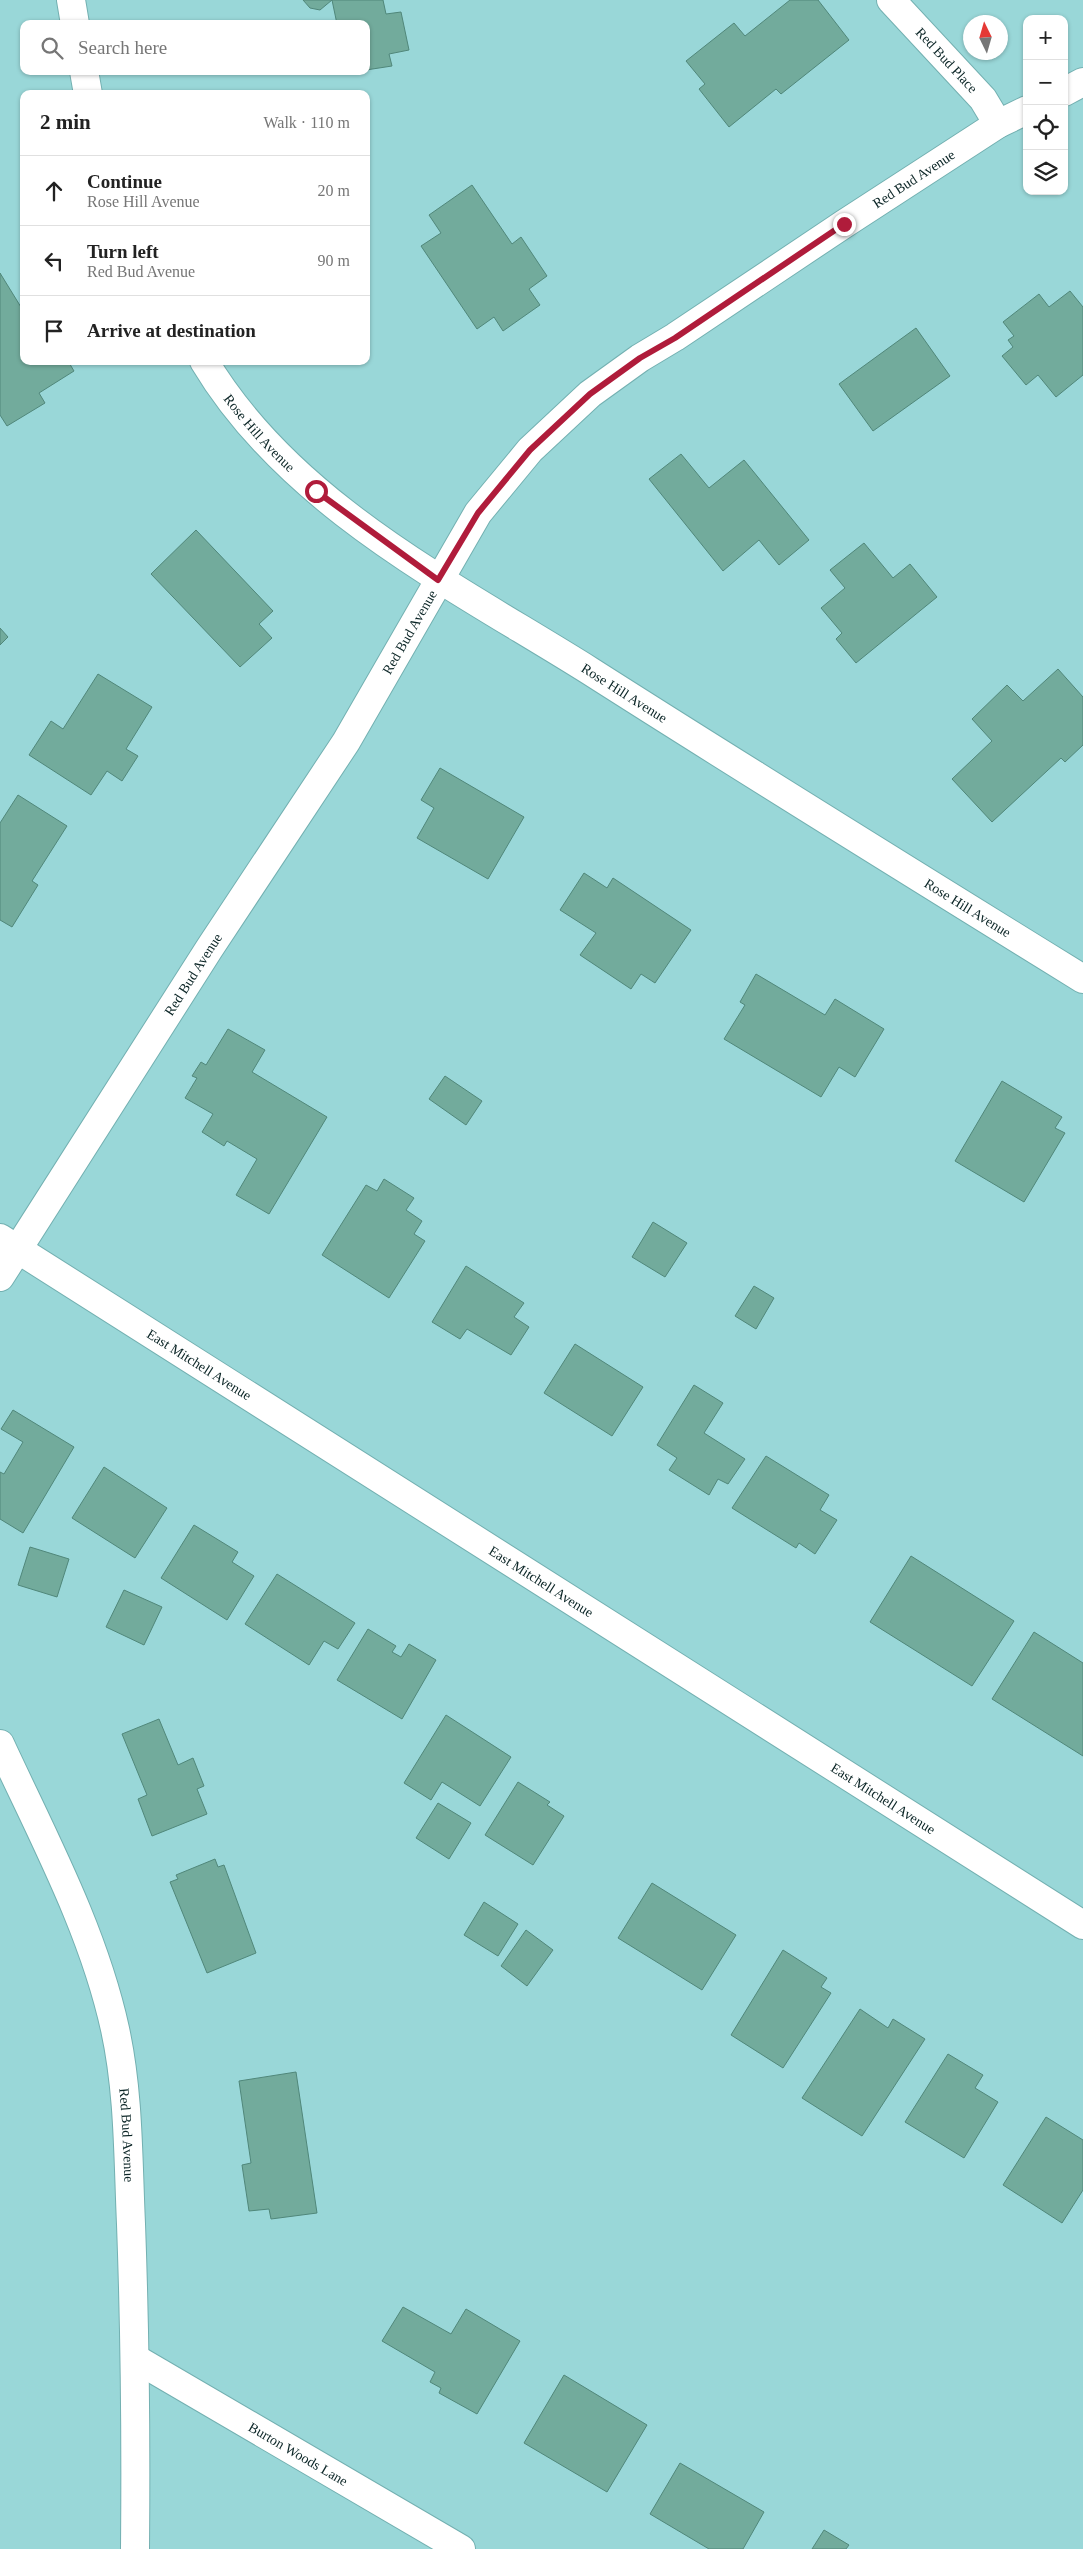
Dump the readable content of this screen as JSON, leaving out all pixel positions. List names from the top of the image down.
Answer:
{
  "streets": {
    "street": [
      "Red Bud Place",
      "Red Bud Avenue",
      "Rose Hill Avenue",
      "East Mitchell Avenue",
      "Burton Woods Lane"
    ]
  },
  "crossings": [
    ["Red Bud Place", "Red Bud Avenue"],
    ["Red Bud Avenue", "Rose Hill Avenue"],
    ["Red Bud Avenue", "East Mitchell Avenue"],
    ["Red Bud Avenue", "Burton Woods Lane"]
  ],
  "north": "top",
  "page": {
    "map_buttons": ["+", "−"],
    "search": "Search here",
    "heading": ["2 min", "Walk · 110 m"],
    "list": [
      ["Continue", "Rose Hill Avenue", "20 m"],
      ["Turn left", "Red Bud Avenue", "90 m"],
      "Arrive at destination"
    ]
  }
}
